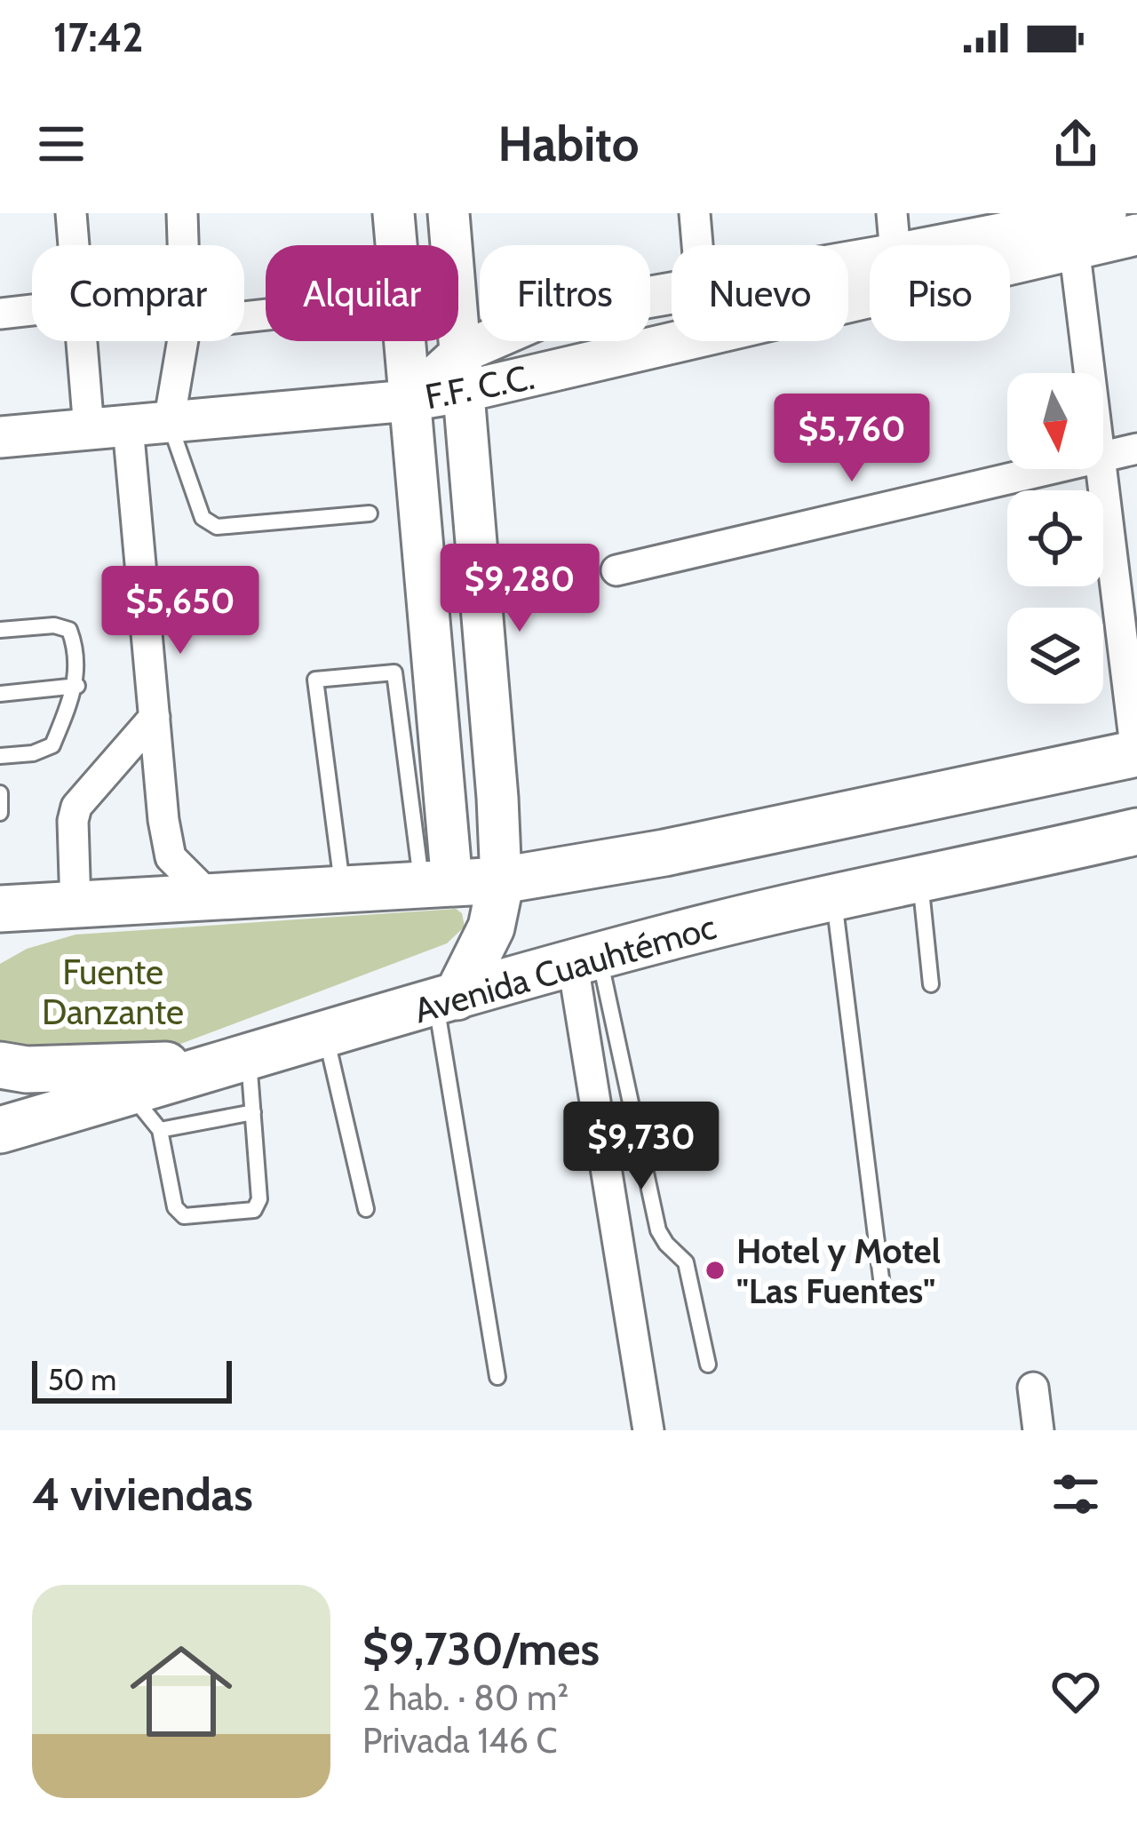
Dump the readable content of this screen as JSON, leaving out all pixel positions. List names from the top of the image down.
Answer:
{
  "streets": {
    "main road": ["F.F. C.C.", "Avenida Cuauhtémoc"]
  },
  "parks": ["Fuente Danzante"],
  "places": ["Hotel y Motel \"Las Fuentes\""],
  "scale_bar": "50 m",
  "north": "bottom",
  "page": {
    "status": "17:42",
    "header": "Habito",
    "chip": [
      "Comprar",
      "Alquilar",
      "Filtros",
      "Nuevo",
      "Piso"
    ],
    "price": [
      "$5,760",
      "$9,280",
      "$5,650",
      "$9,730"
    ],
    "scale": "50 m",
    "heading": "4 viviendas",
    "list": [
      {
        "name": "$9,730/mes",
        "note": "2 hab. · 80 m² · Privada 146 C"
      }
    ]
  }
}
